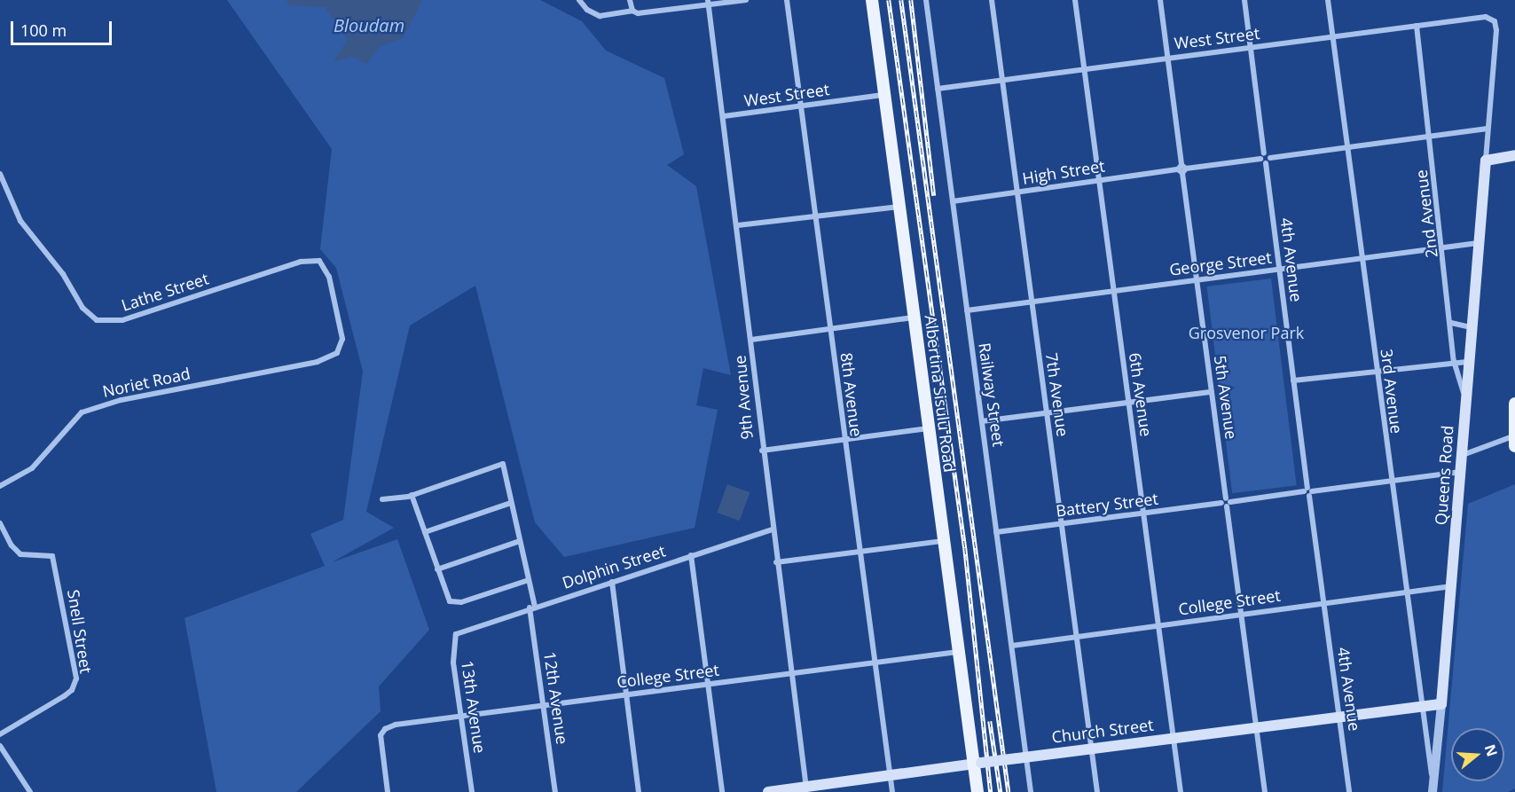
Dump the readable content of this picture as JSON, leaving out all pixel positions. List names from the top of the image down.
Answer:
{
  "streets": {
    "main road": ["Albertina Sisulu Road", "Queens Road", "Church Street"],
    "street": [
      "West Street",
      "High Street",
      "2nd Avenue",
      "4th Avenue",
      "George Street",
      "Lathe Street",
      "Noriet Road",
      "3rd Avenue",
      "8th Avenue",
      "Railway Street",
      "7th Avenue",
      "6th Avenue",
      "9th Avenue",
      "5th Avenue",
      "Battery Street",
      "Dolphin Street",
      "College Street",
      "Snell Street",
      "12th Avenue",
      "13th Avenue"
    ]
  },
  "crossings": [
    ["West Street", "2nd Avenue"],
    ["West Street", "3rd Avenue"],
    ["West Street", "Albertina Sisulu Road"],
    ["West Street", "8th Avenue"],
    ["West Street", "Railway Street"],
    ["West Street", "7th Avenue"],
    ["West Street", "6th Avenue"],
    ["West Street", "9th Avenue"],
    ["West Street", "5th Avenue"],
    ["West Street", "Queens Road"],
    ["High Street", "Railway Street"],
    ["High Street", "7th Avenue"],
    ["High Street", "6th Avenue"],
    ["High Street", "5th Avenue"],
    ["2nd Avenue", "George Street"],
    ["2nd Avenue", "Queens Road"],
    ["4th Avenue", "George Street"],
    ["4th Avenue", "Battery Street"],
    ["4th Avenue", "College Street"],
    ["4th Avenue", "Church Street"],
    ["George Street", "3rd Avenue"],
    ["George Street", "Railway Street"],
    ["George Street", "7th Avenue"],
    ["George Street", "6th Avenue"],
    ["George Street", "5th Avenue"],
    ["George Street", "Queens Road"],
    ["Lathe Street", "Noriet Road"],
    ["3rd Avenue", "Queens Road"],
    ["3rd Avenue", "Battery Street"],
    ["3rd Avenue", "College Street"],
    ["3rd Avenue", "Church Street"],
    ["Albertina Sisulu Road", "College Street"],
    ["Albertina Sisulu Road", "Church Street"],
    ["8th Avenue", "College Street"],
    ["8th Avenue", "Church Street"],
    ["Railway Street", "Battery Street"],
    ["Railway Street", "College Street"],
    ["Railway Street", "Church Street"],
    ["7th Avenue", "Battery Street"],
    ["7th Avenue", "College Street"],
    ["7th Avenue", "Church Street"],
    ["6th Avenue", "Battery Street"],
    ["6th Avenue", "College Street"],
    ["6th Avenue", "Church Street"],
    ["9th Avenue", "Dolphin Street"],
    ["9th Avenue", "College Street"],
    ["9th Avenue", "Church Street"],
    ["5th Avenue", "Battery Street"],
    ["5th Avenue", "College Street"],
    ["5th Avenue", "Church Street"],
    ["Queens Road", "Battery Street"],
    ["Queens Road", "College Street"],
    ["Queens Road", "Church Street"],
    ["Dolphin Street", "12th Avenue"],
    ["Dolphin Street", "13th Avenue"],
    ["College Street", "12th Avenue"],
    ["College Street", "13th Avenue"]
  ],
  "water": ["Bloudam"],
  "parks": ["Grosvenor Park"],
  "scale_bar": "100 m",
  "north": "right"
}
